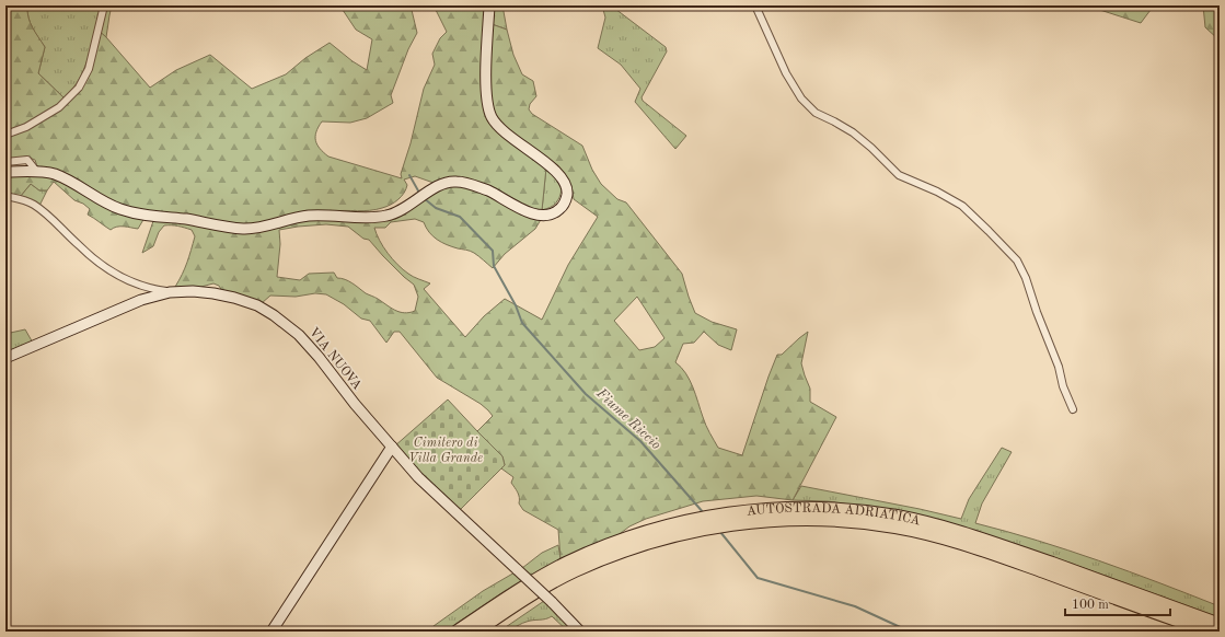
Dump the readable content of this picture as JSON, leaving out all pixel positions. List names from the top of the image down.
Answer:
{
  "streets": {
    "highway": ["AUTOSTRADA ADRIATICA"],
    "street": ["VIA NUOVA"]
  },
  "water": ["Fiume Riccio"],
  "parks": ["Cimitero di Villa Grande"],
  "scale_bar": "100 m"
}
